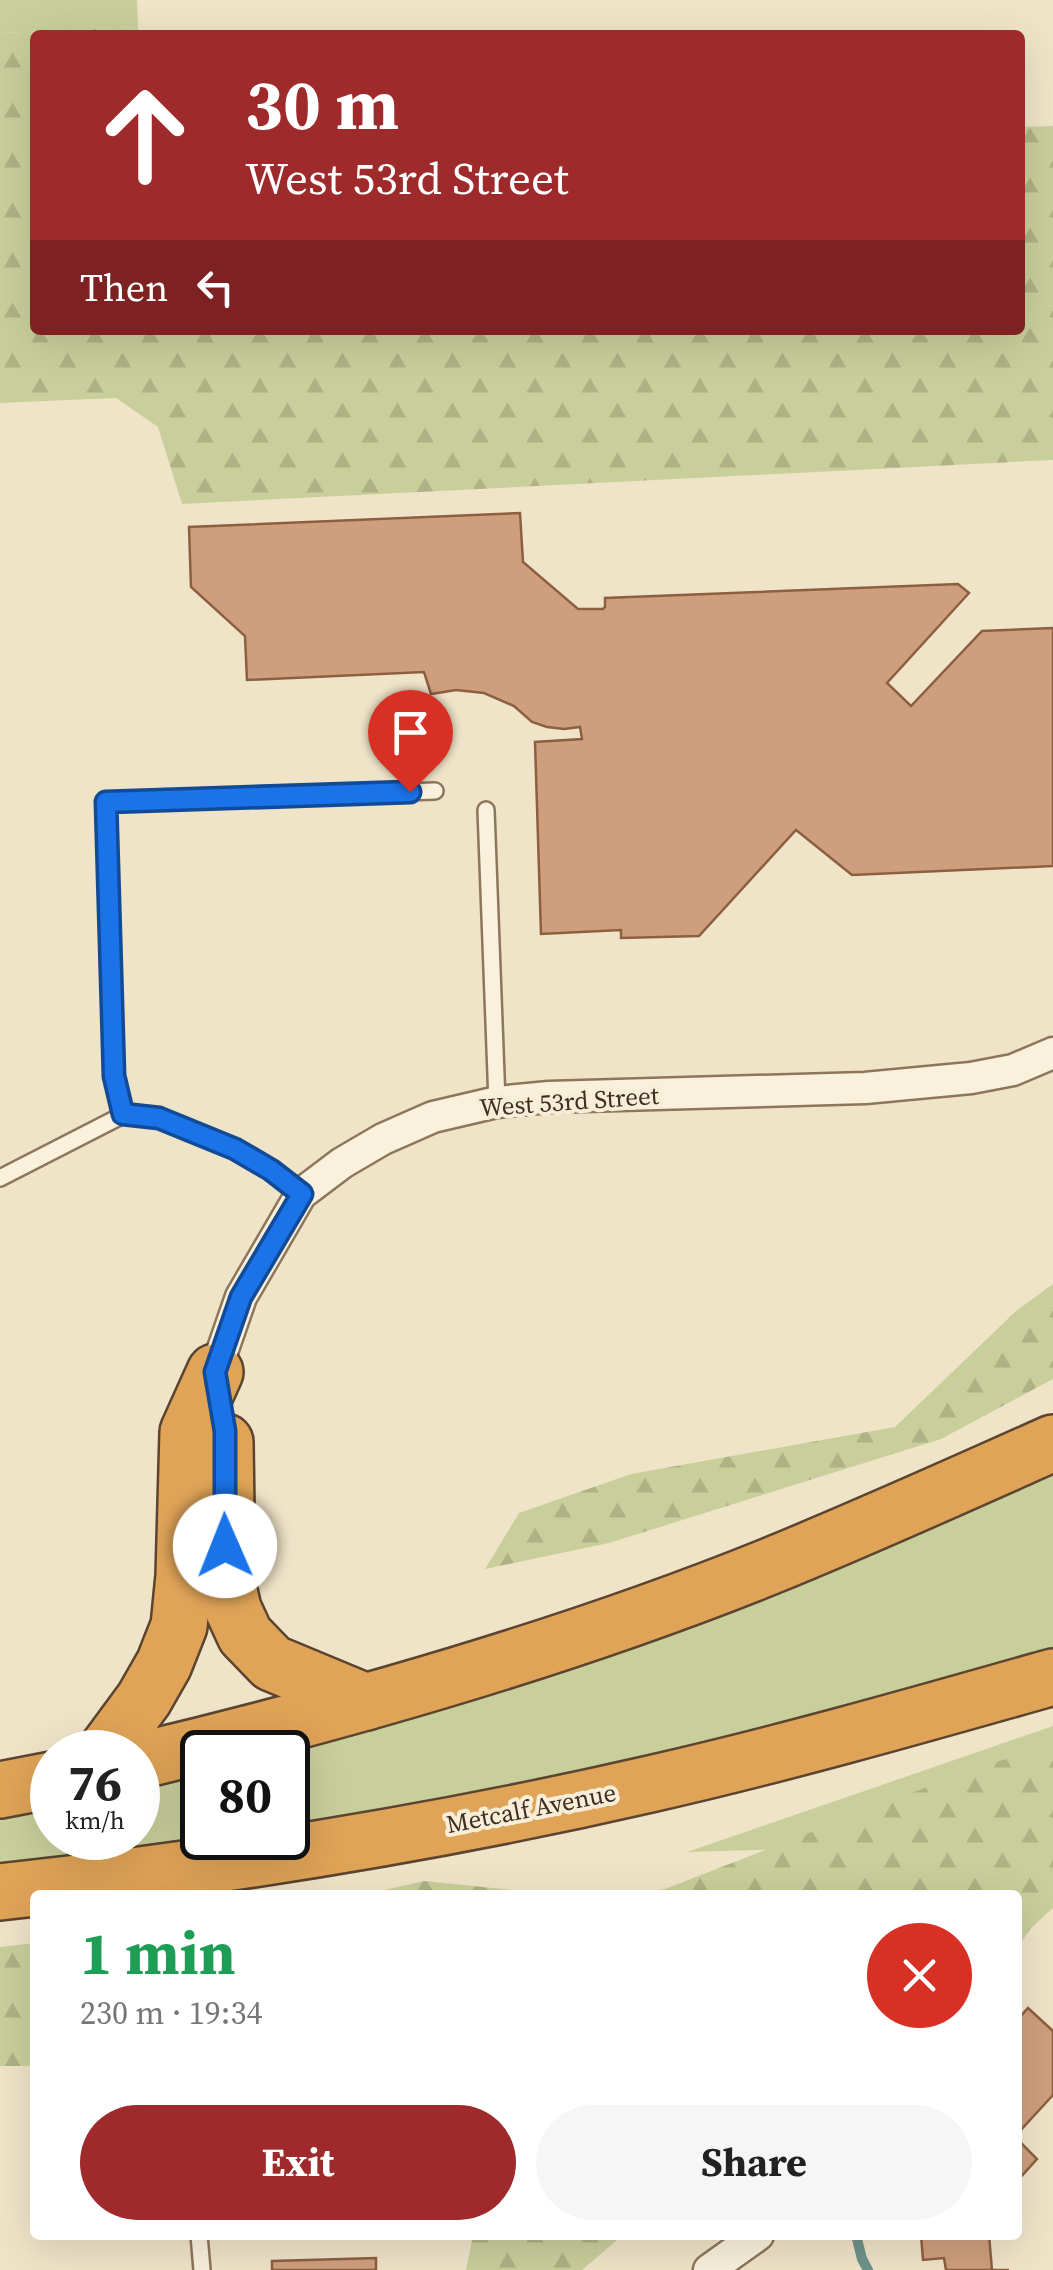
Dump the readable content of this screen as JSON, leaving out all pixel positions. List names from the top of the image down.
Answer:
{
  "streets": {
    "highway": ["Metcalf Avenue"],
    "street": ["West 53rd Street"]
  },
  "page": {
    "turn": ["30 m", "West 53rd Street"],
    "then": "Then",
    "speed": "76 km/h",
    "limit": "80",
    "heading": ["1 min", "230 m · 19:34"],
    "buttons": ["Exit", "Share"]
  }
}
